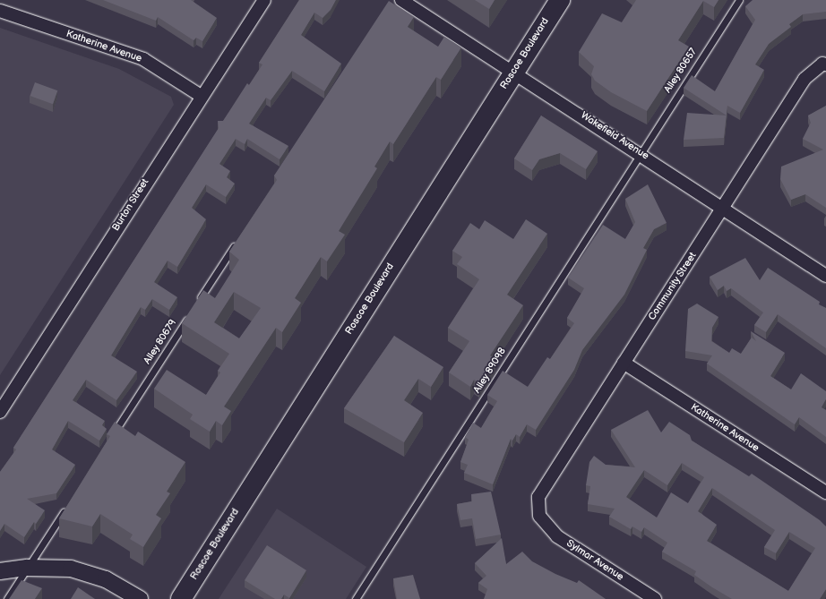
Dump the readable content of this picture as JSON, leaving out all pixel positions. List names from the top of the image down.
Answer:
{
  "streets": {
    "main road": ["Roscoe Boulevard"],
    "street": [
      "Katherine Avenue",
      "Wakefield Avenue",
      "Burton Street",
      "Community Street",
      "Sylmar Avenue"
    ],
    "lane": ["Alley 80657", "Alley 80679", "Alley 89098"]
  },
  "crossings": [
    ["Katherine Avenue", "Burton Street"],
    ["Katherine Avenue", "Community Street"],
    ["Roscoe Boulevard", "Wakefield Avenue"],
    ["Alley 80657", "Wakefield Avenue"],
    ["Alley 80657", "Alley 89098"],
    ["Wakefield Avenue", "Community Street"],
    ["Wakefield Avenue", "Alley 89098"],
    ["Community Street", "Sylmar Avenue"]
  ]
}
